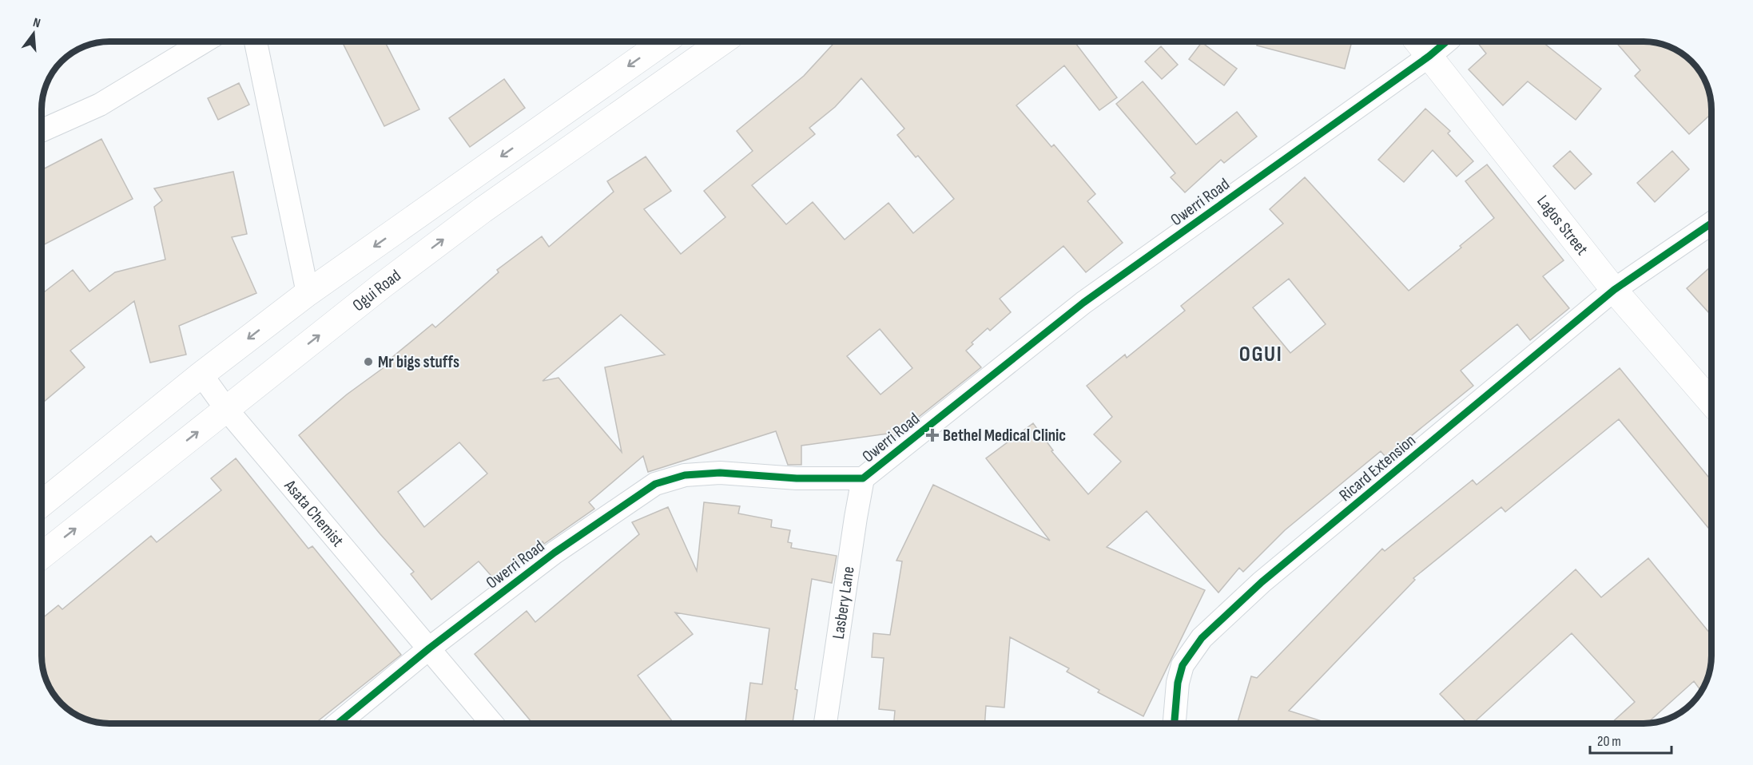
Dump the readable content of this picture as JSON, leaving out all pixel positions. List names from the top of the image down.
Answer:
{
  "streets": {
    "main road": ["Lagos Street", "Ogui Road"],
    "street": [
      "Owerri Road",
      "Ricard Extension",
      "Asata Chemist",
      "Lasbery Lane"
    ]
  },
  "crossings": [
    ["Owerri Road", "Lagos Street"],
    ["Owerri Road", "Asata Chemist"],
    ["Owerri Road", "Lasbery Lane"],
    ["Lagos Street", "Ricard Extension"],
    ["Ogui Road", "Asata Chemist"]
  ],
  "districts": ["OGUI"],
  "places": {
    "other": ["Mr bigs stuffs"],
    "health": ["Bethel Medical Clinic"]
  },
  "scale_bar": "20 m",
  "north": "top"
}
